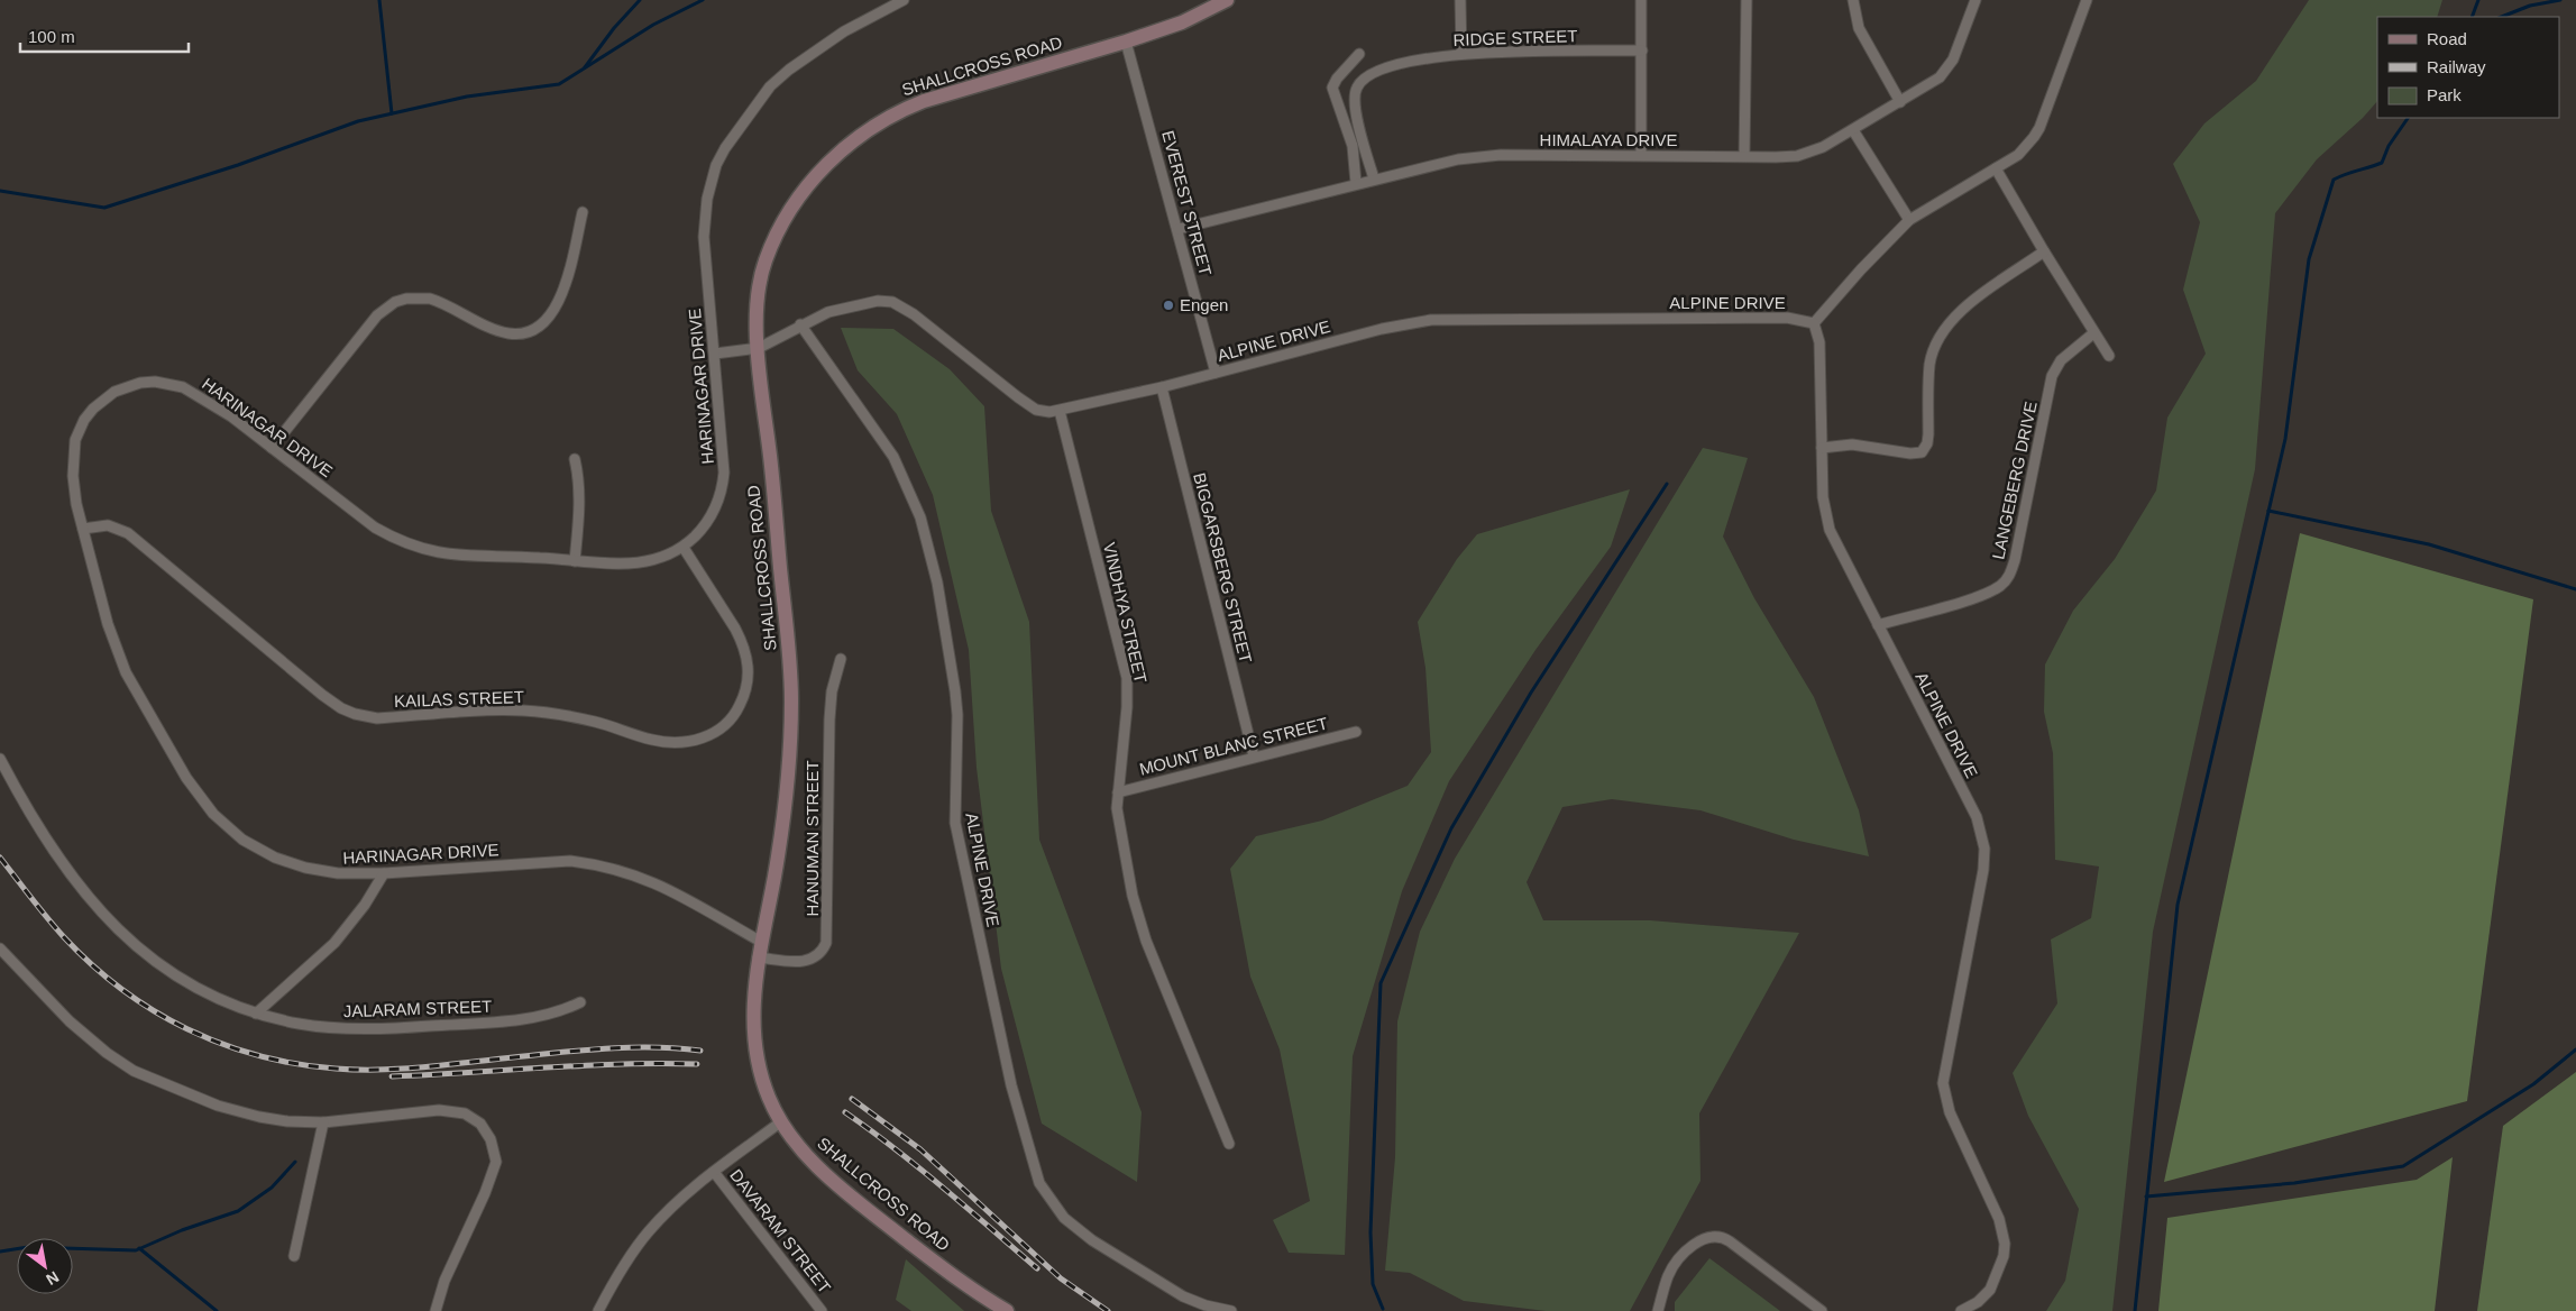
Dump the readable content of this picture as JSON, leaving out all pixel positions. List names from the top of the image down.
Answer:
{
  "streets": {
    "street": [
      "RIDGE STREET",
      "SHALLCROSS ROAD",
      "HIMALAYA DRIVE",
      "EVEREST STREET",
      "ALPINE DRIVE",
      "HARINAGAR DRIVE",
      "LANGEBERG DRIVE",
      "BIGGARSBERG STREET",
      "VINDHYA STREET",
      "KAILAS STREET",
      "MOUNT BLANC STREET",
      "HANUMAN STREET",
      "JALARAM STREET",
      "DAVARAM STREET"
    ]
  },
  "crossings": [
    ["RIDGE STREET", "HIMALAYA DRIVE"],
    ["SHALLCROSS ROAD", "EVEREST STREET"],
    ["SHALLCROSS ROAD", "ALPINE DRIVE"],
    ["SHALLCROSS ROAD", "HARINAGAR DRIVE"],
    ["SHALLCROSS ROAD", "HANUMAN STREET"],
    ["HIMALAYA DRIVE", "EVEREST STREET"],
    ["EVEREST STREET", "ALPINE DRIVE"],
    ["ALPINE DRIVE", "HARINAGAR DRIVE"],
    ["ALPINE DRIVE", "LANGEBERG DRIVE"],
    ["ALPINE DRIVE", "BIGGARSBERG STREET"],
    ["ALPINE DRIVE", "VINDHYA STREET"],
    ["HARINAGAR DRIVE", "KAILAS STREET"],
    ["BIGGARSBERG STREET", "MOUNT BLANC STREET"],
    ["VINDHYA STREET", "MOUNT BLANC STREET"]
  ],
  "places": ["Engen"],
  "legend": ["Road", "Railway", "Park"],
  "scale_bar": "100 m",
  "north": "bottom right"
}
